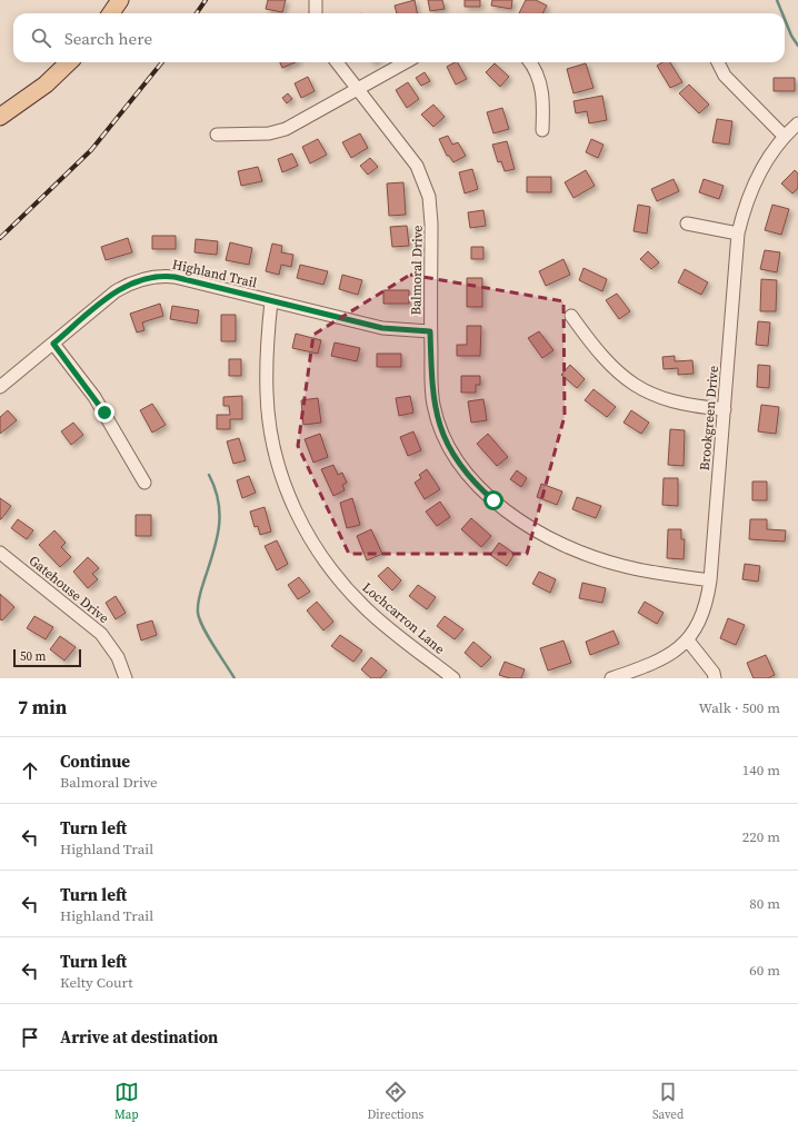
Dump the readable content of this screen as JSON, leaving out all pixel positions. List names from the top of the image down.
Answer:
{
  "streets": {
    "street": [
      "Balmoral Drive",
      "Highland Trail",
      "Brookgreen Drive",
      "Gatehouse Drive",
      "Lochcarron Lane"
    ]
  },
  "crossings": [
    ["Balmoral Drive", "Highland Trail"],
    ["Balmoral Drive", "Brookgreen Drive"],
    ["Highland Trail", "Lochcarron Lane"]
  ],
  "scale_bar": "50 m",
  "page": {
    "search": "Search here",
    "scale": "50 m",
    "heading": ["7 min", "Walk · 500 m"],
    "list": [
      ["Continue", "Balmoral Drive", "140 m"],
      ["Turn left", "Highland Trail", "220 m"],
      ["Turn left", "Highland Trail", "80 m"],
      ["Turn left", "Kelty Court", "60 m"],
      "Arrive at destination"
    ],
    "nav": ["Map", "Directions", "Saved"]
  }
}
